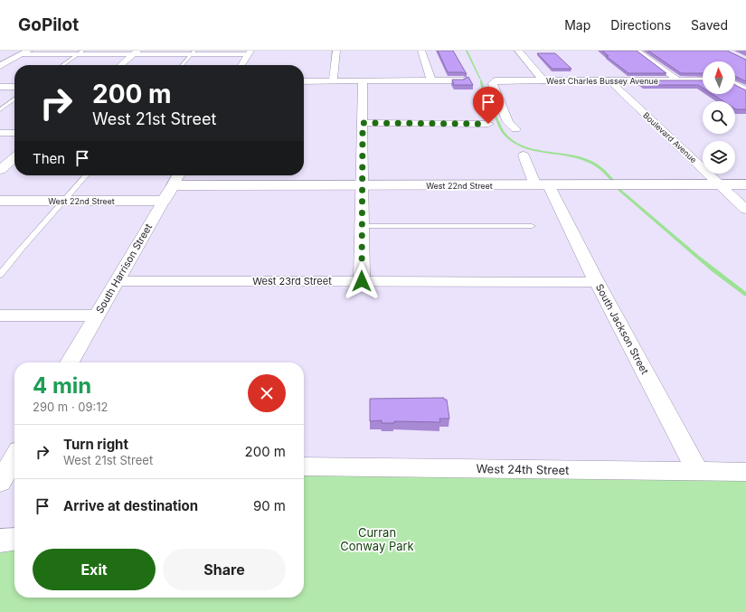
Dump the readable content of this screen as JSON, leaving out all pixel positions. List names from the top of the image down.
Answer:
{
  "streets": {
    "street": [
      "West Charles Bussey Avenue",
      "Boulevard Avenue",
      "West 22nd Street",
      "South Harrison Street",
      "West 23rd Street",
      "South Jackson Street",
      "West 24th Street"
    ]
  },
  "crossings": [
    ["West Charles Bussey Avenue", "Boulevard Avenue"],
    ["Boulevard Avenue", "West 22nd Street"],
    ["West 22nd Street", "South Harrison Street"],
    ["West 22nd Street", "South Jackson Street"],
    ["South Harrison Street", "West 23rd Street"],
    ["West 23rd Street", "South Jackson Street"],
    ["South Jackson Street", "West 24th Street"]
  ],
  "parks": ["Curran Conway Park"],
  "north": "top",
  "page": {
    "header": "GoPilot",
    "nav": ["Map", "Directions", "Saved"],
    "turn": ["200 m", "West 21st Street"],
    "then": "Then",
    "heading": ["4 min", "290 m · 09:12"],
    "list": [
      {
        "name": "Turn right",
        "note": "West 21st Street",
        "value": "200 m"
      },
      {
        "name": "Arrive at destination",
        "value": "90 m"
      }
    ],
    "buttons": ["Exit", "Share"]
  }
}
